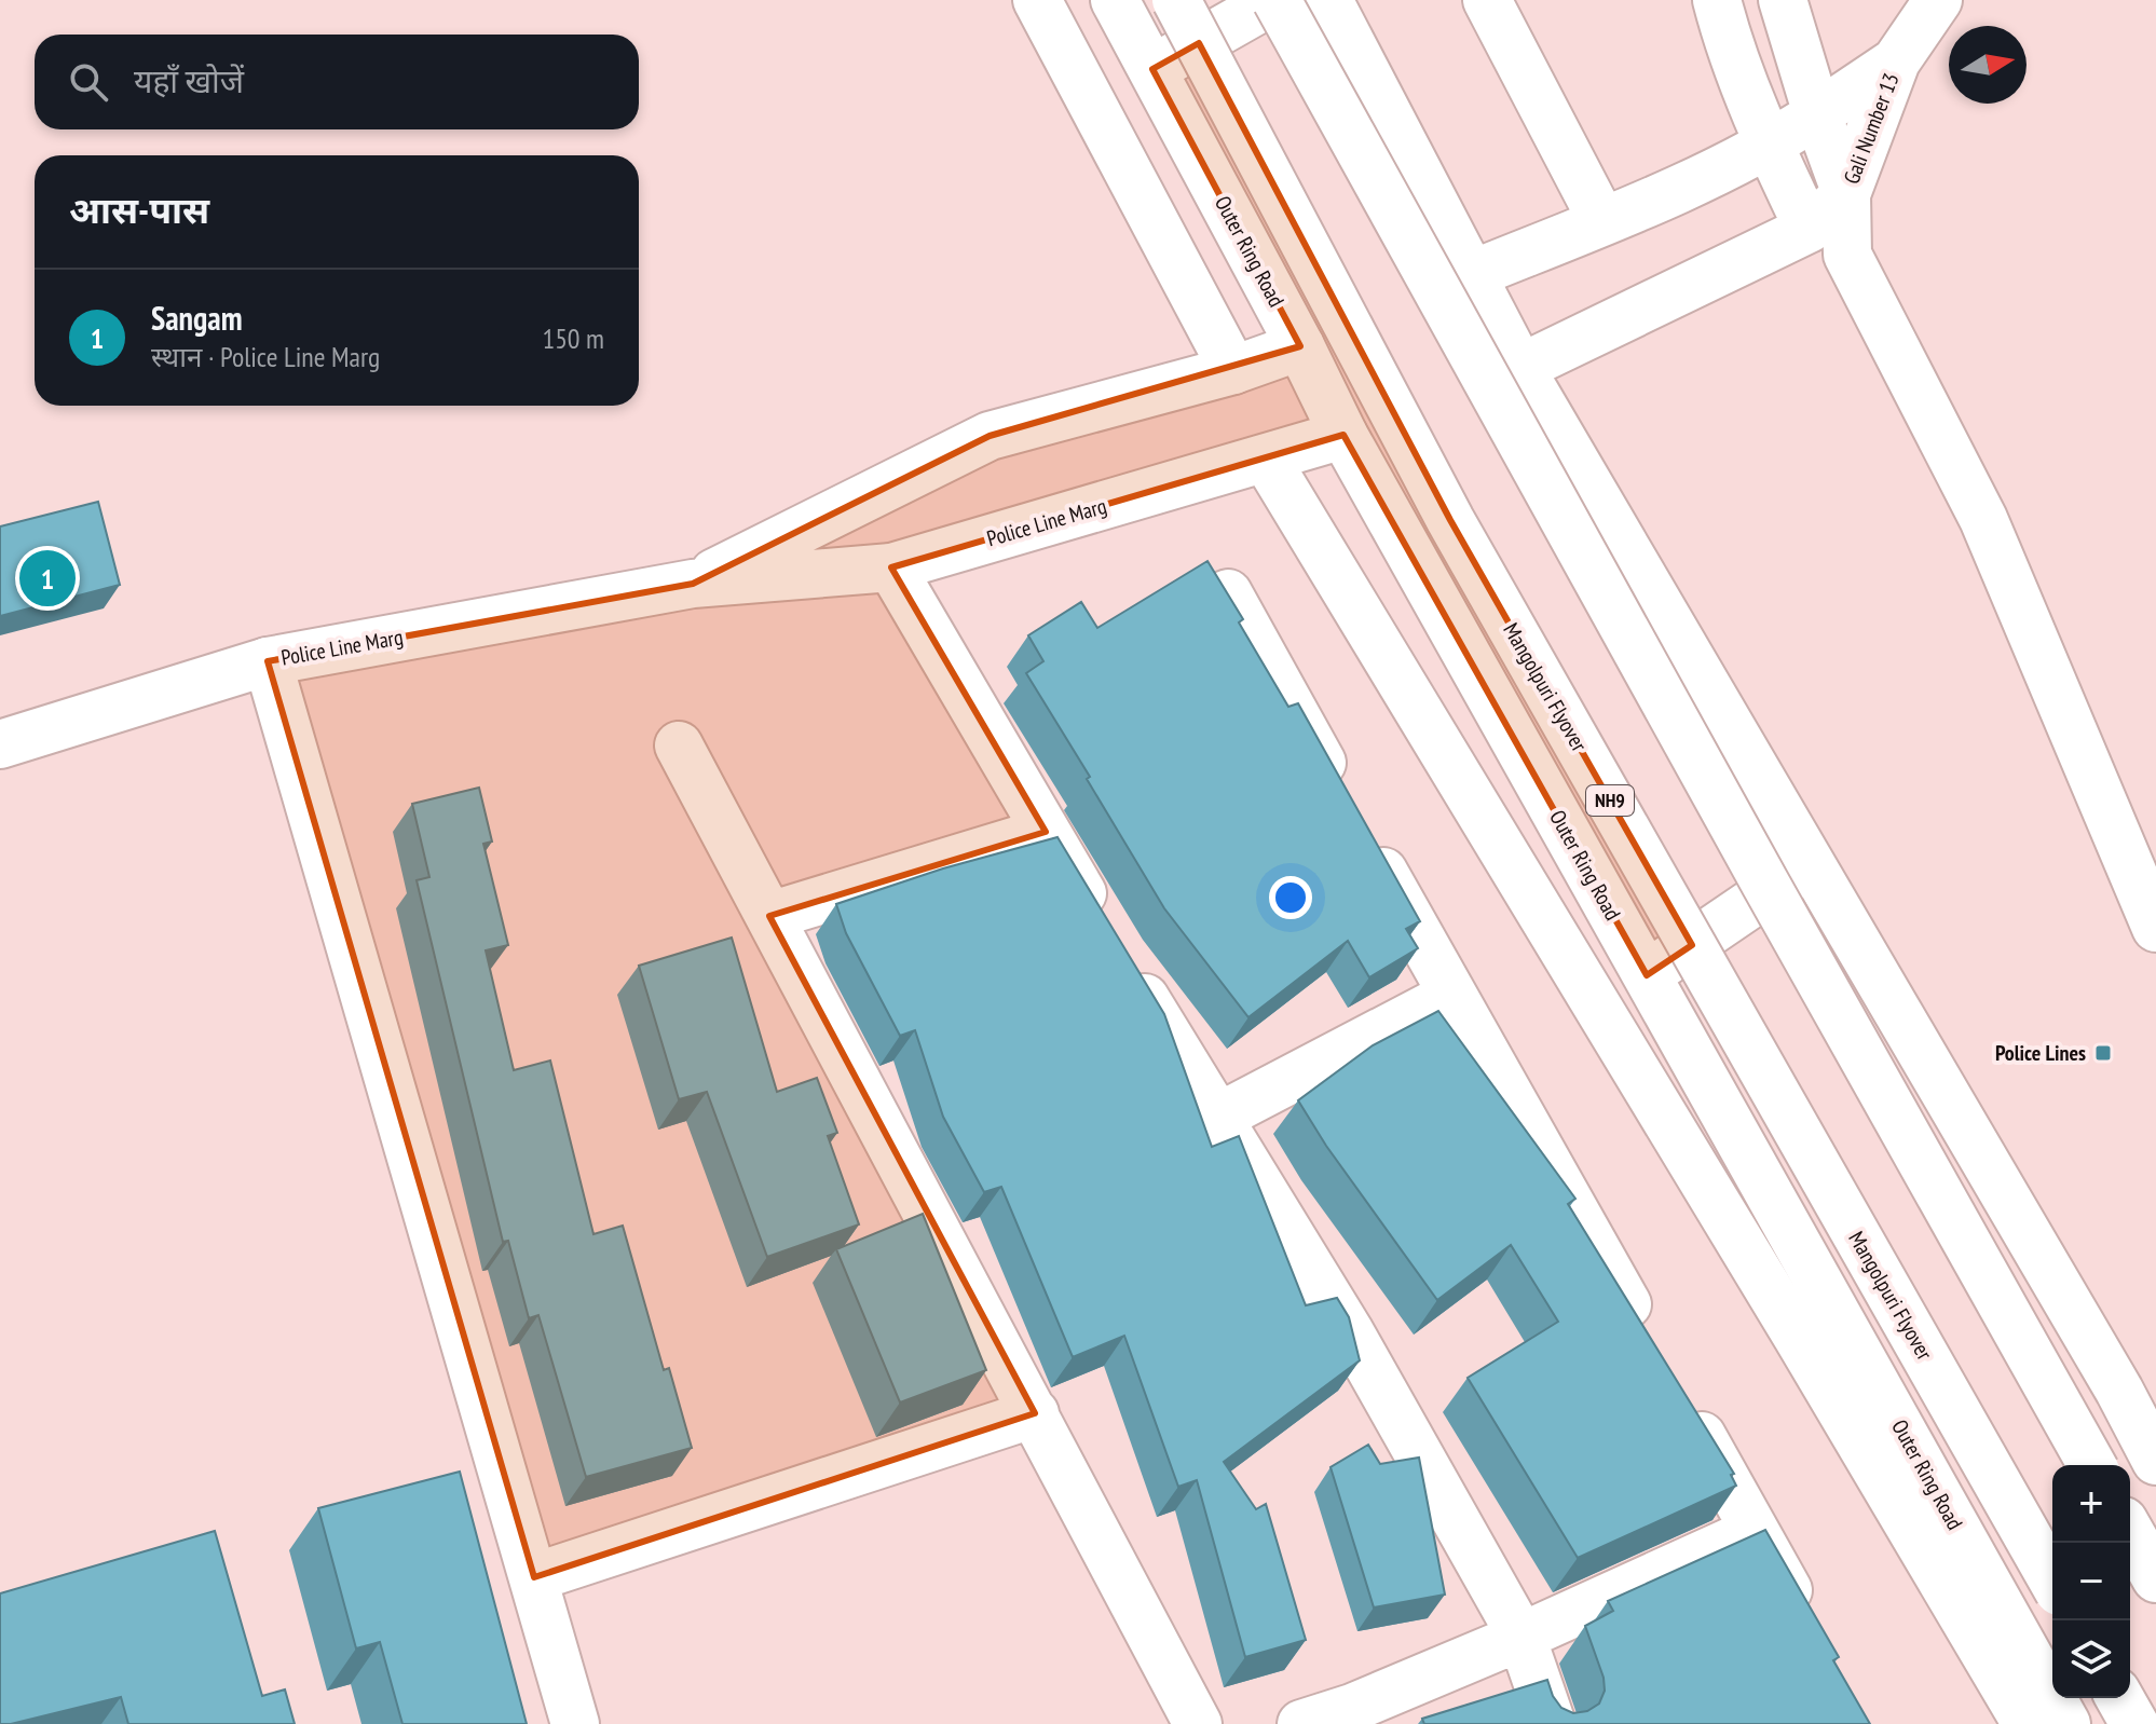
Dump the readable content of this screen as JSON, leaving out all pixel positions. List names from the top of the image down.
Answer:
{
  "streets": {
    "main road": [
      "Gali Number 13",
      "Outer Ring Road",
      "Police Line Marg",
      "Mangolpuri Flyover",
      "NH9"
    ]
  },
  "crossings": [
    ["Outer Ring Road", "Police Line Marg"]
  ],
  "places": {
    "transit": ["Police Lines"]
  },
  "north": "right",
  "page": {
    "search": "यहाँ खोजें",
    "heading": "आस-पास",
    "list": [
      {
        "mark": "1",
        "name": "Sangam",
        "note": "स्थान · Police Line Marg",
        "value": "150 m"
      }
    ],
    "pins": "1",
    "map_buttons": ["+", "−"]
  }
}
